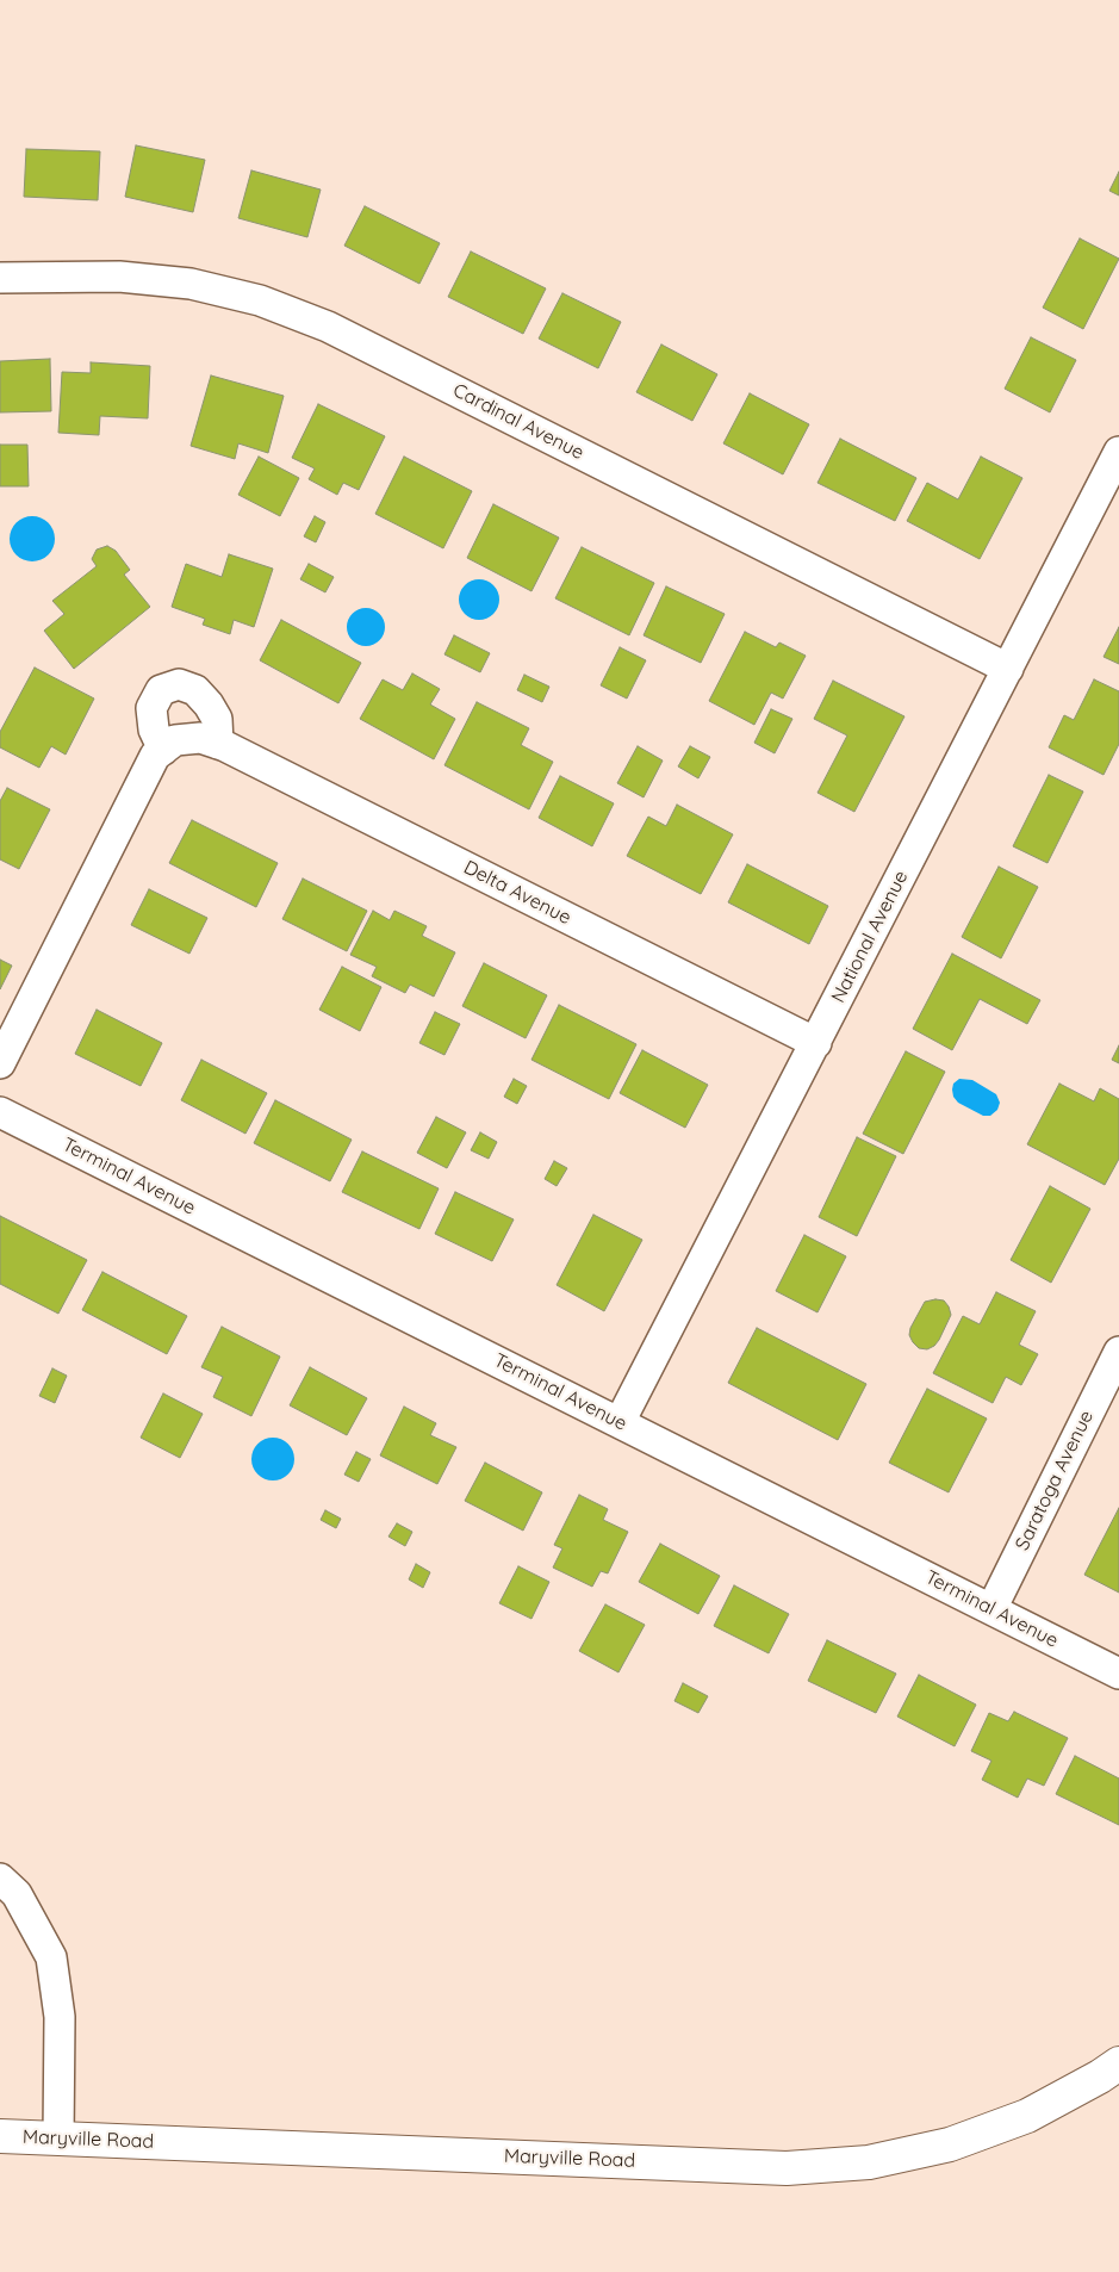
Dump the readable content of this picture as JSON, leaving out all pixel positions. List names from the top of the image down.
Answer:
{
  "streets": {
    "main road": ["Maryville Road"],
    "street": [
      "Cardinal Avenue",
      "Delta Avenue",
      "National Avenue",
      "Terminal Avenue",
      "Saratoga Avenue"
    ]
  },
  "crossings": [
    ["Cardinal Avenue", "National Avenue"],
    ["Delta Avenue", "National Avenue"],
    ["National Avenue", "Terminal Avenue"],
    ["Terminal Avenue", "Saratoga Avenue"]
  ]
}
